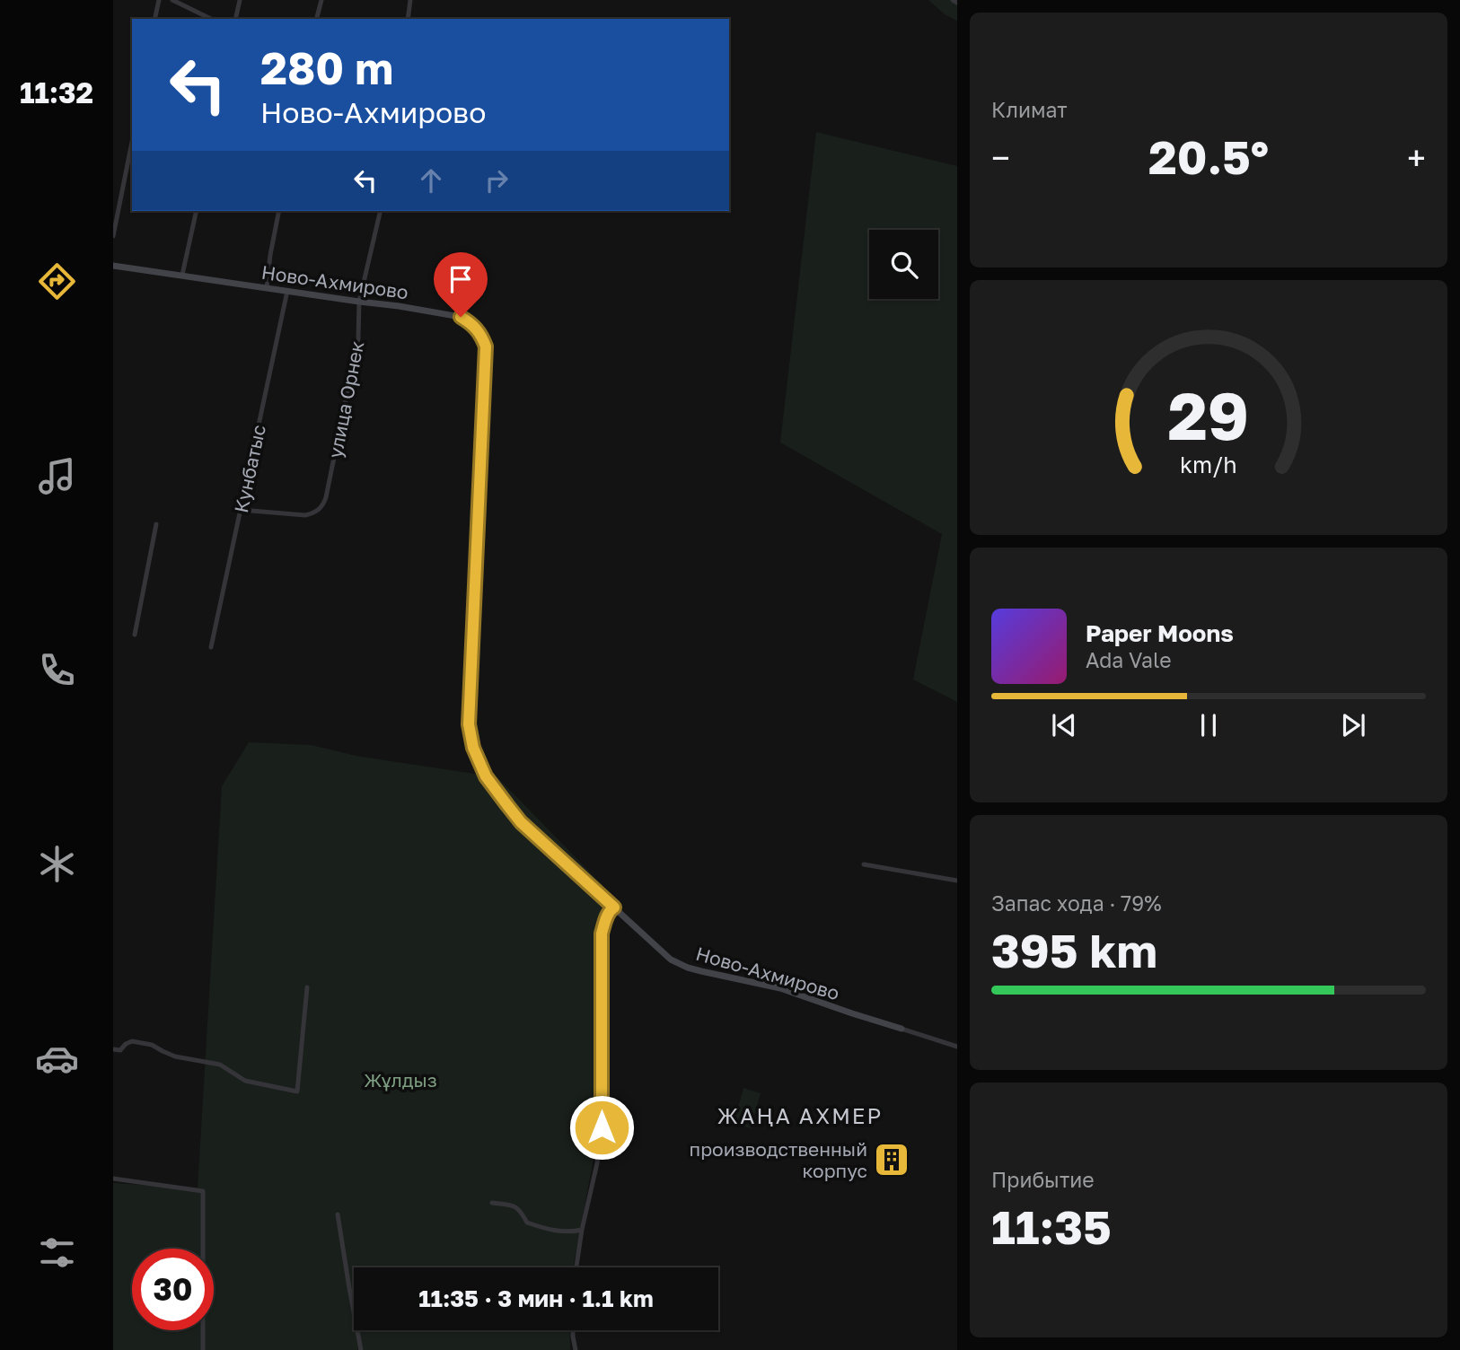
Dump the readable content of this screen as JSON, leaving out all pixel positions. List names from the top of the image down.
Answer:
{
  "streets": {
    "street": ["Ново-Ахмирово", "улица Орнек", "Кунбатыс"]
  },
  "crossings": [
    ["Ново-Ахмирово", "улица Орнек"],
    ["Ново-Ахмирово", "Кунбатыс"],
    ["улица Орнек", "Кунбатыс"]
  ],
  "districts": ["ЖАҢА АХМЕР"],
  "parks": ["Жұлдыз"],
  "places": {
    "building": ["производственный корпус"]
  },
  "page": {
    "tabs": "11:32",
    "tile": [
      "Климат",
      ["Запас хода · 79%", "395 km"],
      ["Прибытие", "11:35"]
    ],
    "turn": ["280 m", "Ново-Ахмирово"],
    "heat": ["−", "20.5°", "+"],
    "song": ["Paper Moons", "Ada Vale"],
    "limit": "30",
    "trip": "11:35 · 3 мин · 1.1 km",
    "gauge": ["29", "km/h"]
  }
}
